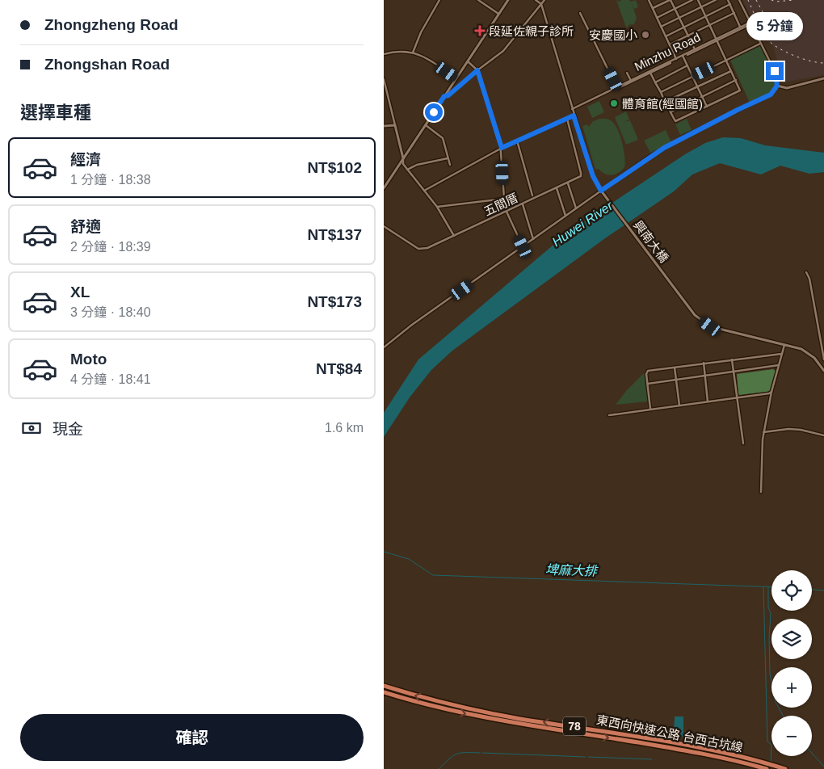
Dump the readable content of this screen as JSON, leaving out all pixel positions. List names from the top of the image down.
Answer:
{
  "streets": {
    "highway": ["78", "東西向快速公路 台西古坑線"],
    "street": ["Minzhu Road", "五間厝", "興南大橋"]
  },
  "water": ["Huwei River", "埤麻大排"],
  "places": {
    "health": ["段延佐親子診所"],
    "other": ["安慶國小", "體育館(經國館)"]
  },
  "page": {
    "banner": ["Zhongzheng Road", "Zhongshan Road"],
    "bubble": "5 分鐘",
    "heading": "選擇車種",
    "list": [
      {
        "name": "經濟",
        "note": "1 分鐘 · 18:38",
        "value": "NT$102"
      },
      {
        "name": "舒適",
        "note": "2 分鐘 · 18:39",
        "value": "NT$137"
      },
      {
        "name": "XL",
        "note": "3 分鐘 · 18:40",
        "value": "NT$173"
      },
      {
        "name": "Moto",
        "note": "4 分鐘 · 18:41",
        "value": "NT$84"
      }
    ],
    "pay": ["現金", "1.6 km"],
    "map_buttons": ["+", "−"],
    "buttons": "確認"
  }
}
